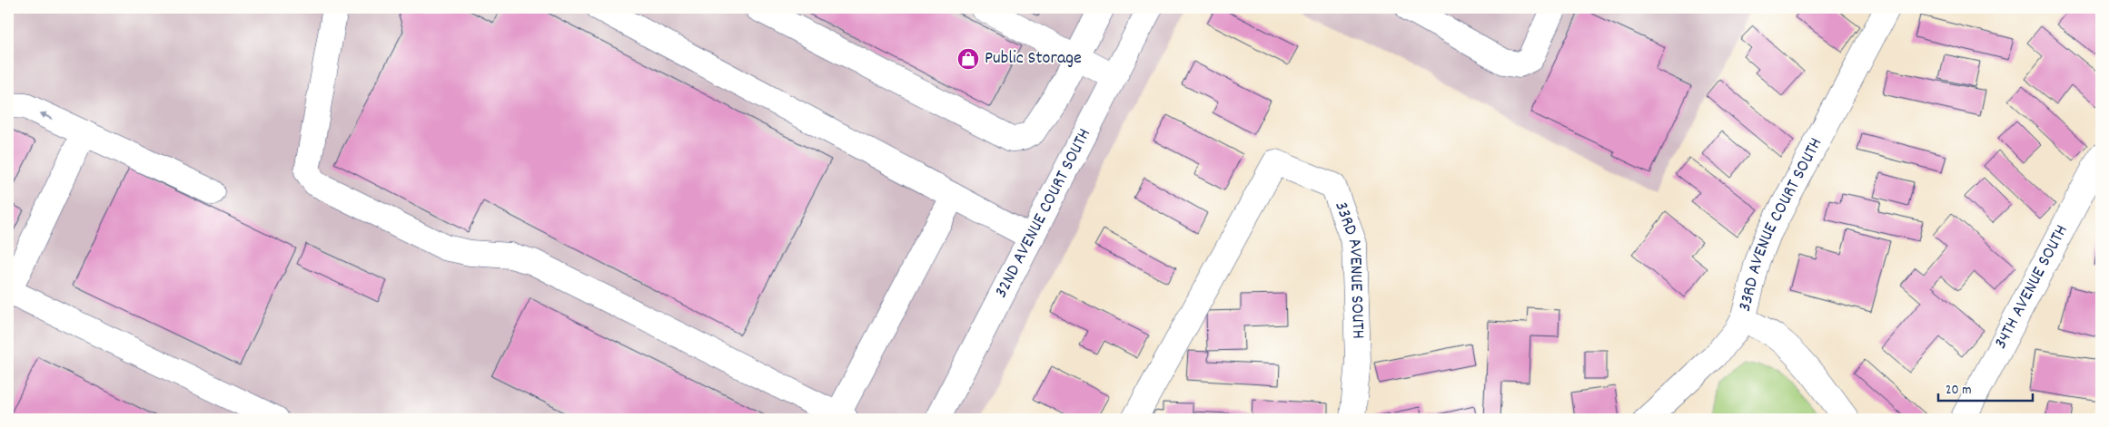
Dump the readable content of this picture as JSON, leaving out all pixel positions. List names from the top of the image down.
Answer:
{
  "streets": {
    "street": [
      "32ND AVENUE COURT SOUTH",
      "33RD AVENUE COURT SOUTH",
      "33RD AVENUE SOUTH",
      "34TH AVENUE SOUTH"
    ]
  },
  "places": {
    "shop": ["Public Storage"]
  },
  "scale_bar": "20 m"
}
